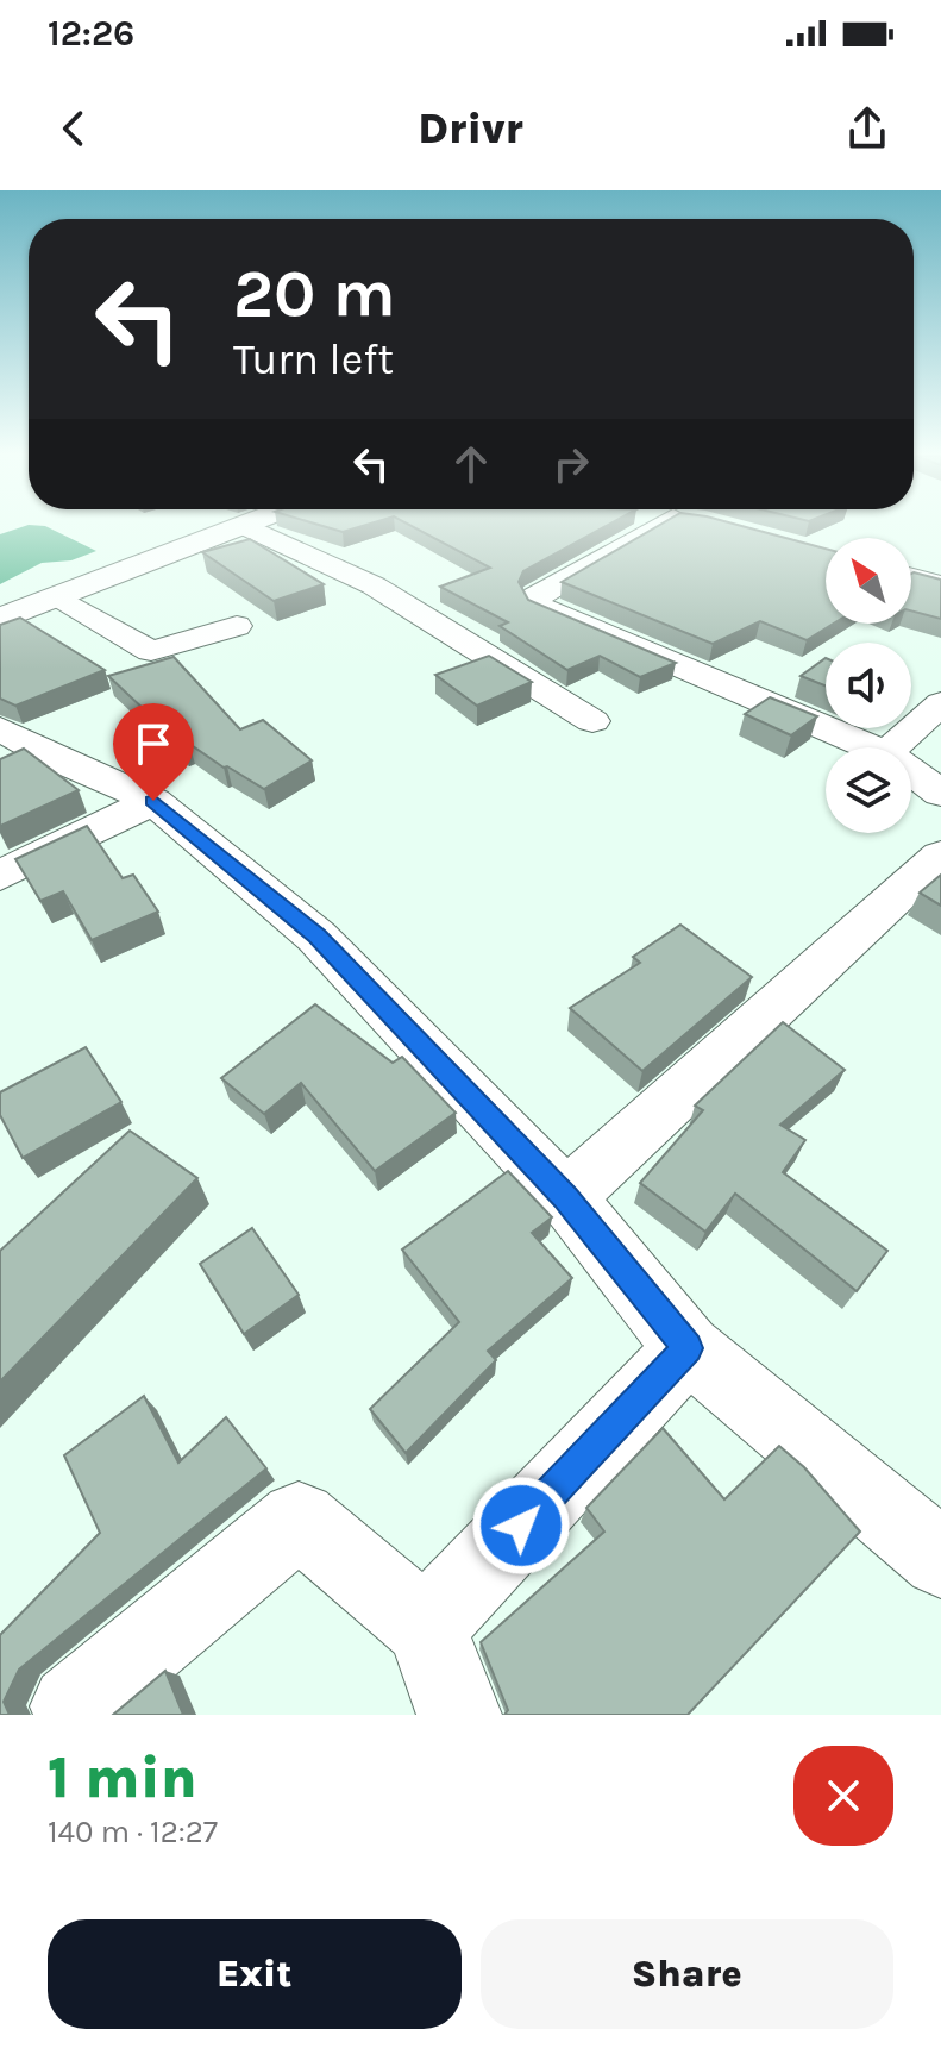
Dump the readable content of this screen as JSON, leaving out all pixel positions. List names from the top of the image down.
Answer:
{
  "north": "top left",
  "page": {
    "status": "12:26",
    "header": "Drivr",
    "turn": ["20 m", "Turn left"],
    "heading": ["1 min", "140 m · 12:27"],
    "buttons": ["Exit", "Share"]
  }
}
